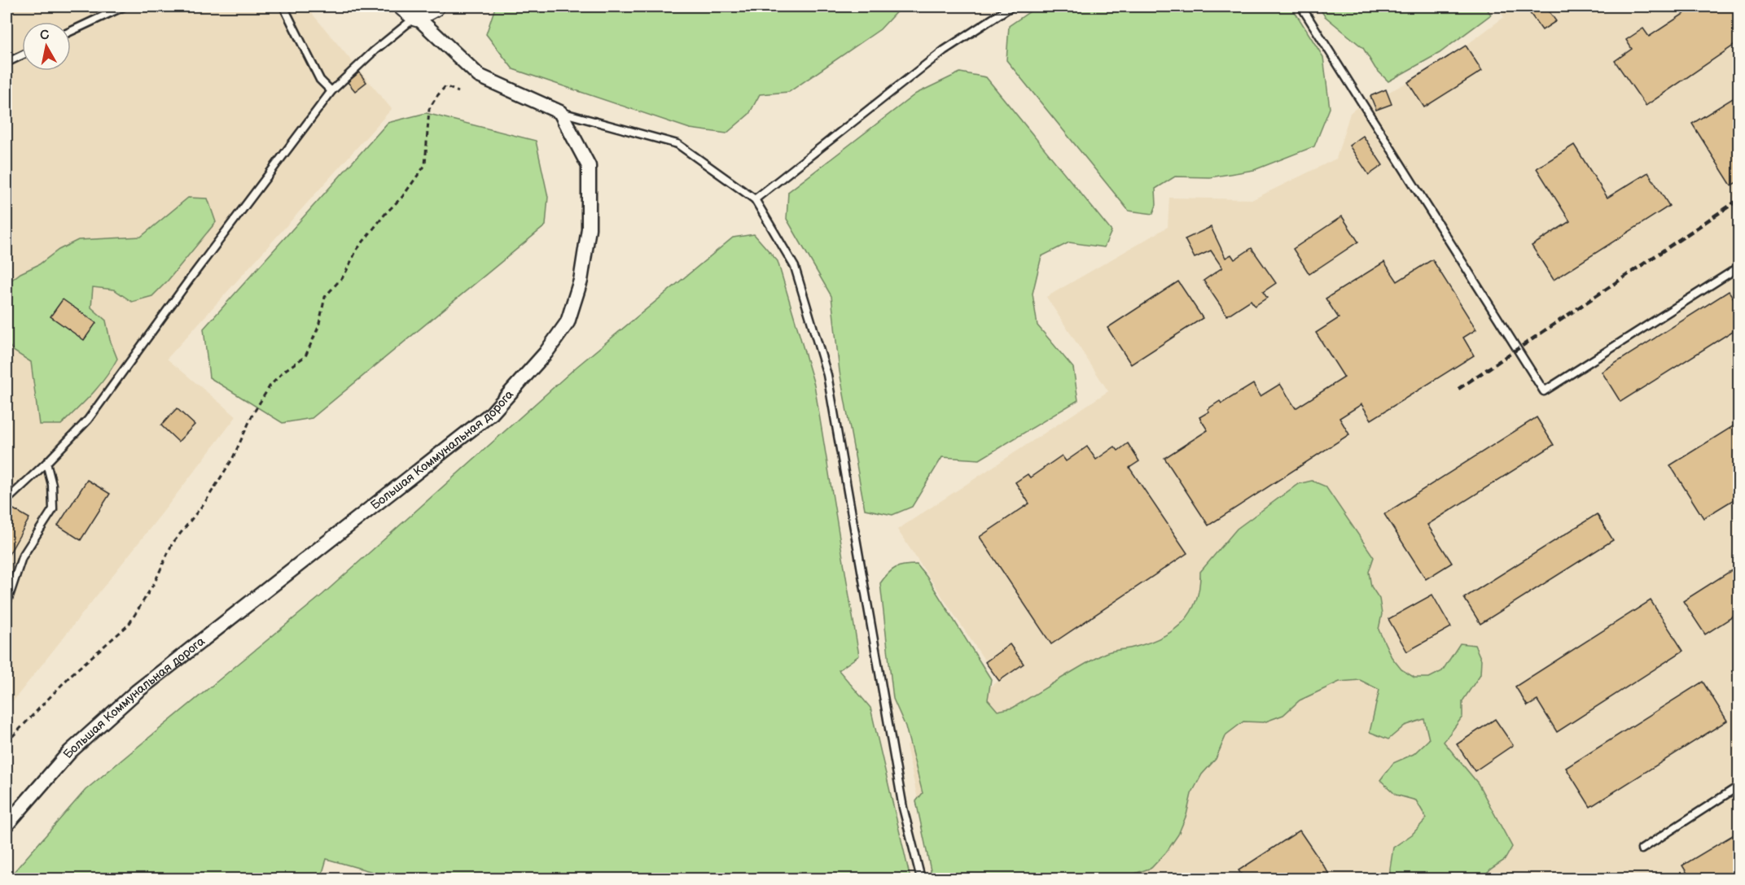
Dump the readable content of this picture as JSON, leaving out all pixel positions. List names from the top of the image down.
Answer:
{
  "streets": {
    "street": ["Большая Коммунальная дорога"]
  },
  "north": "top"
}
